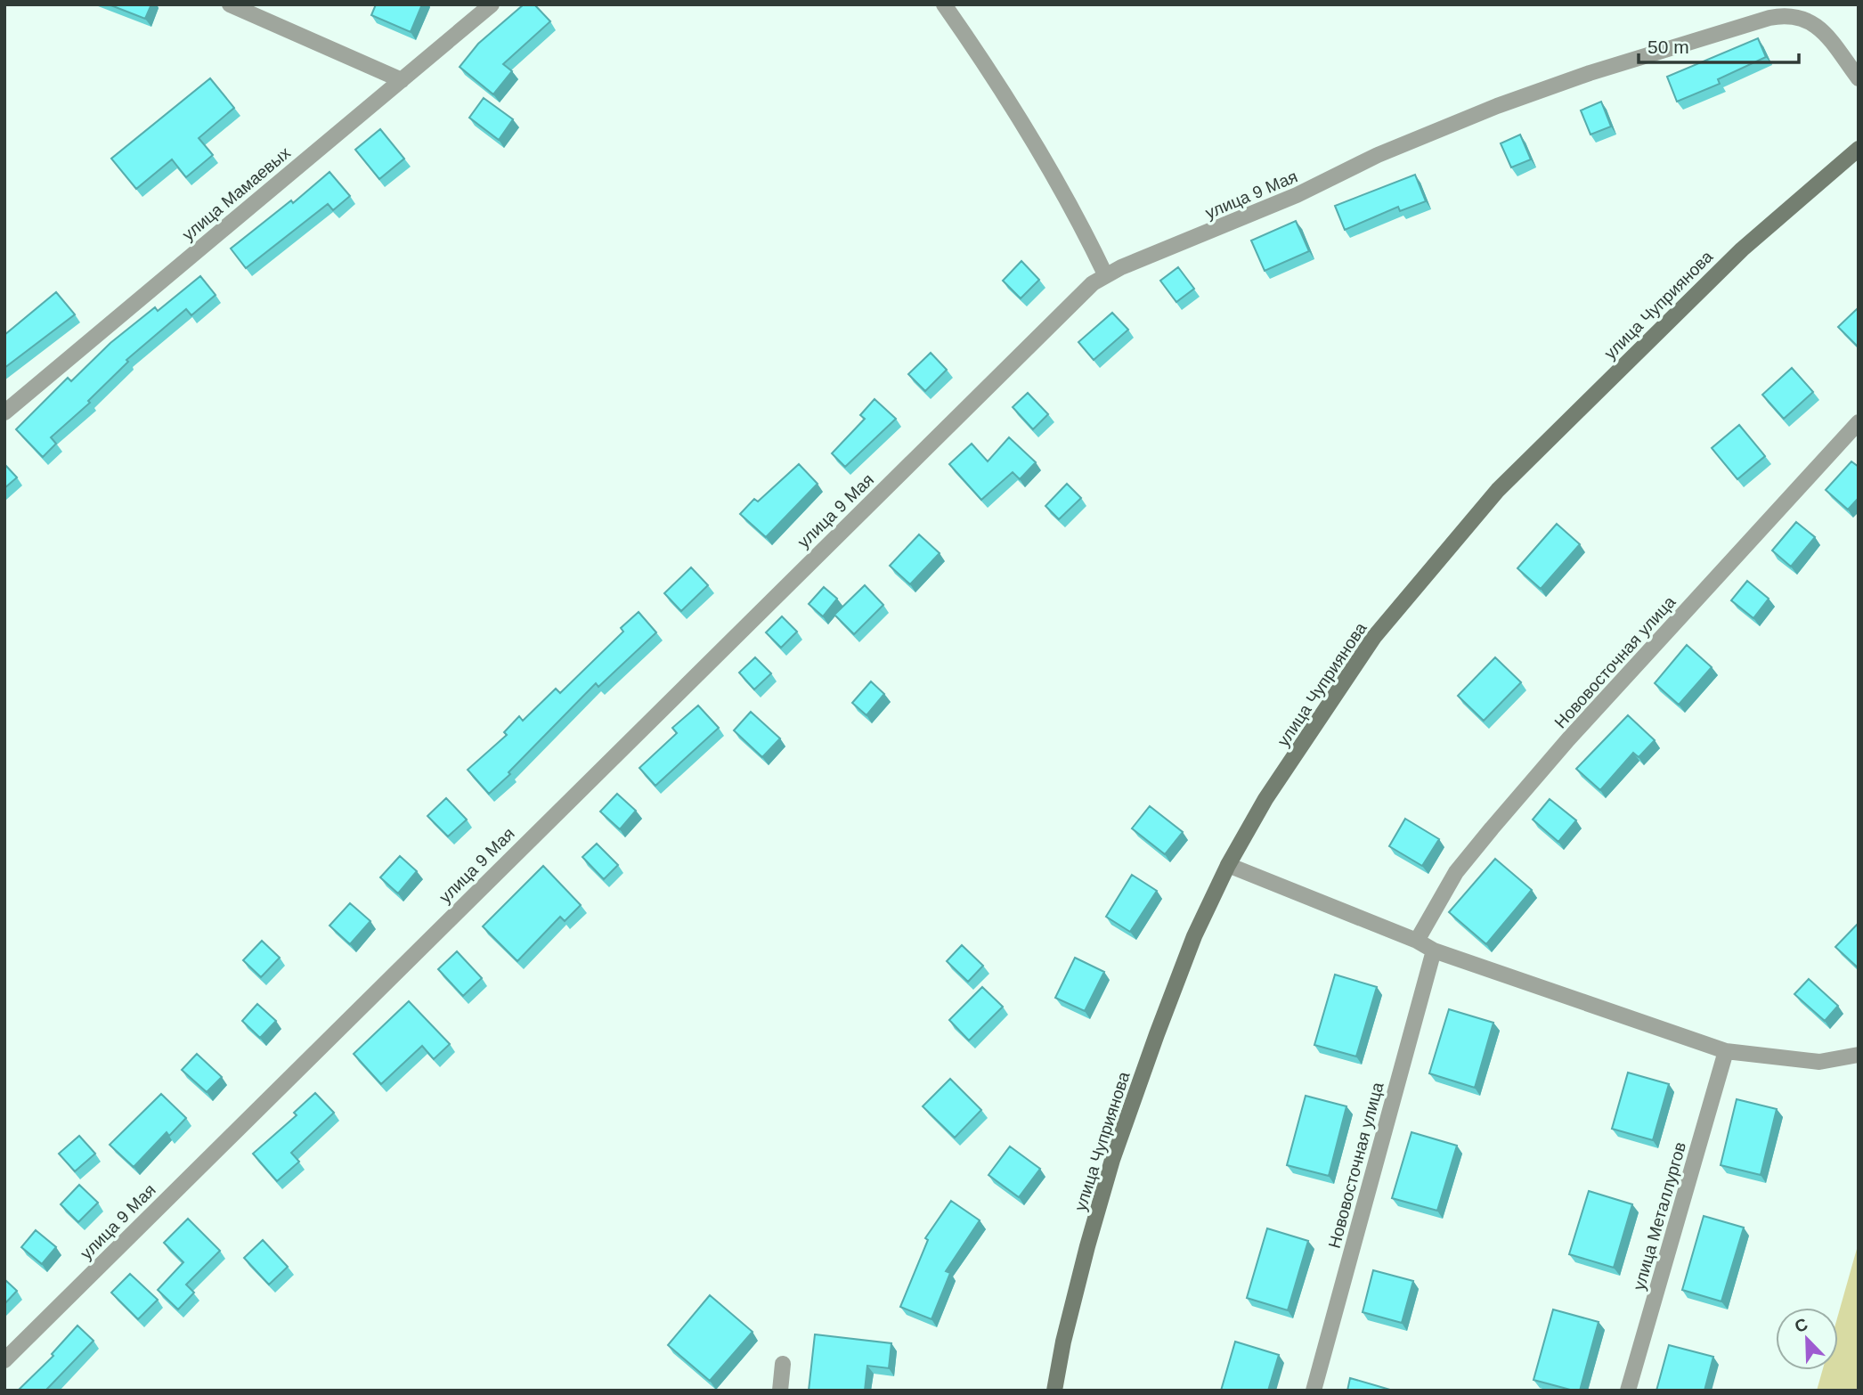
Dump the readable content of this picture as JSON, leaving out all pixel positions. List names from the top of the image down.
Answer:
{
  "streets": {
    "street": [
      "улица Мамаевых",
      "улица 9 Мая",
      "улица Чуприянова",
      "Нововосточная улица",
      "улица Металлургов"
    ]
  },
  "scale_bar": "50 m",
  "north": "top left"
}
